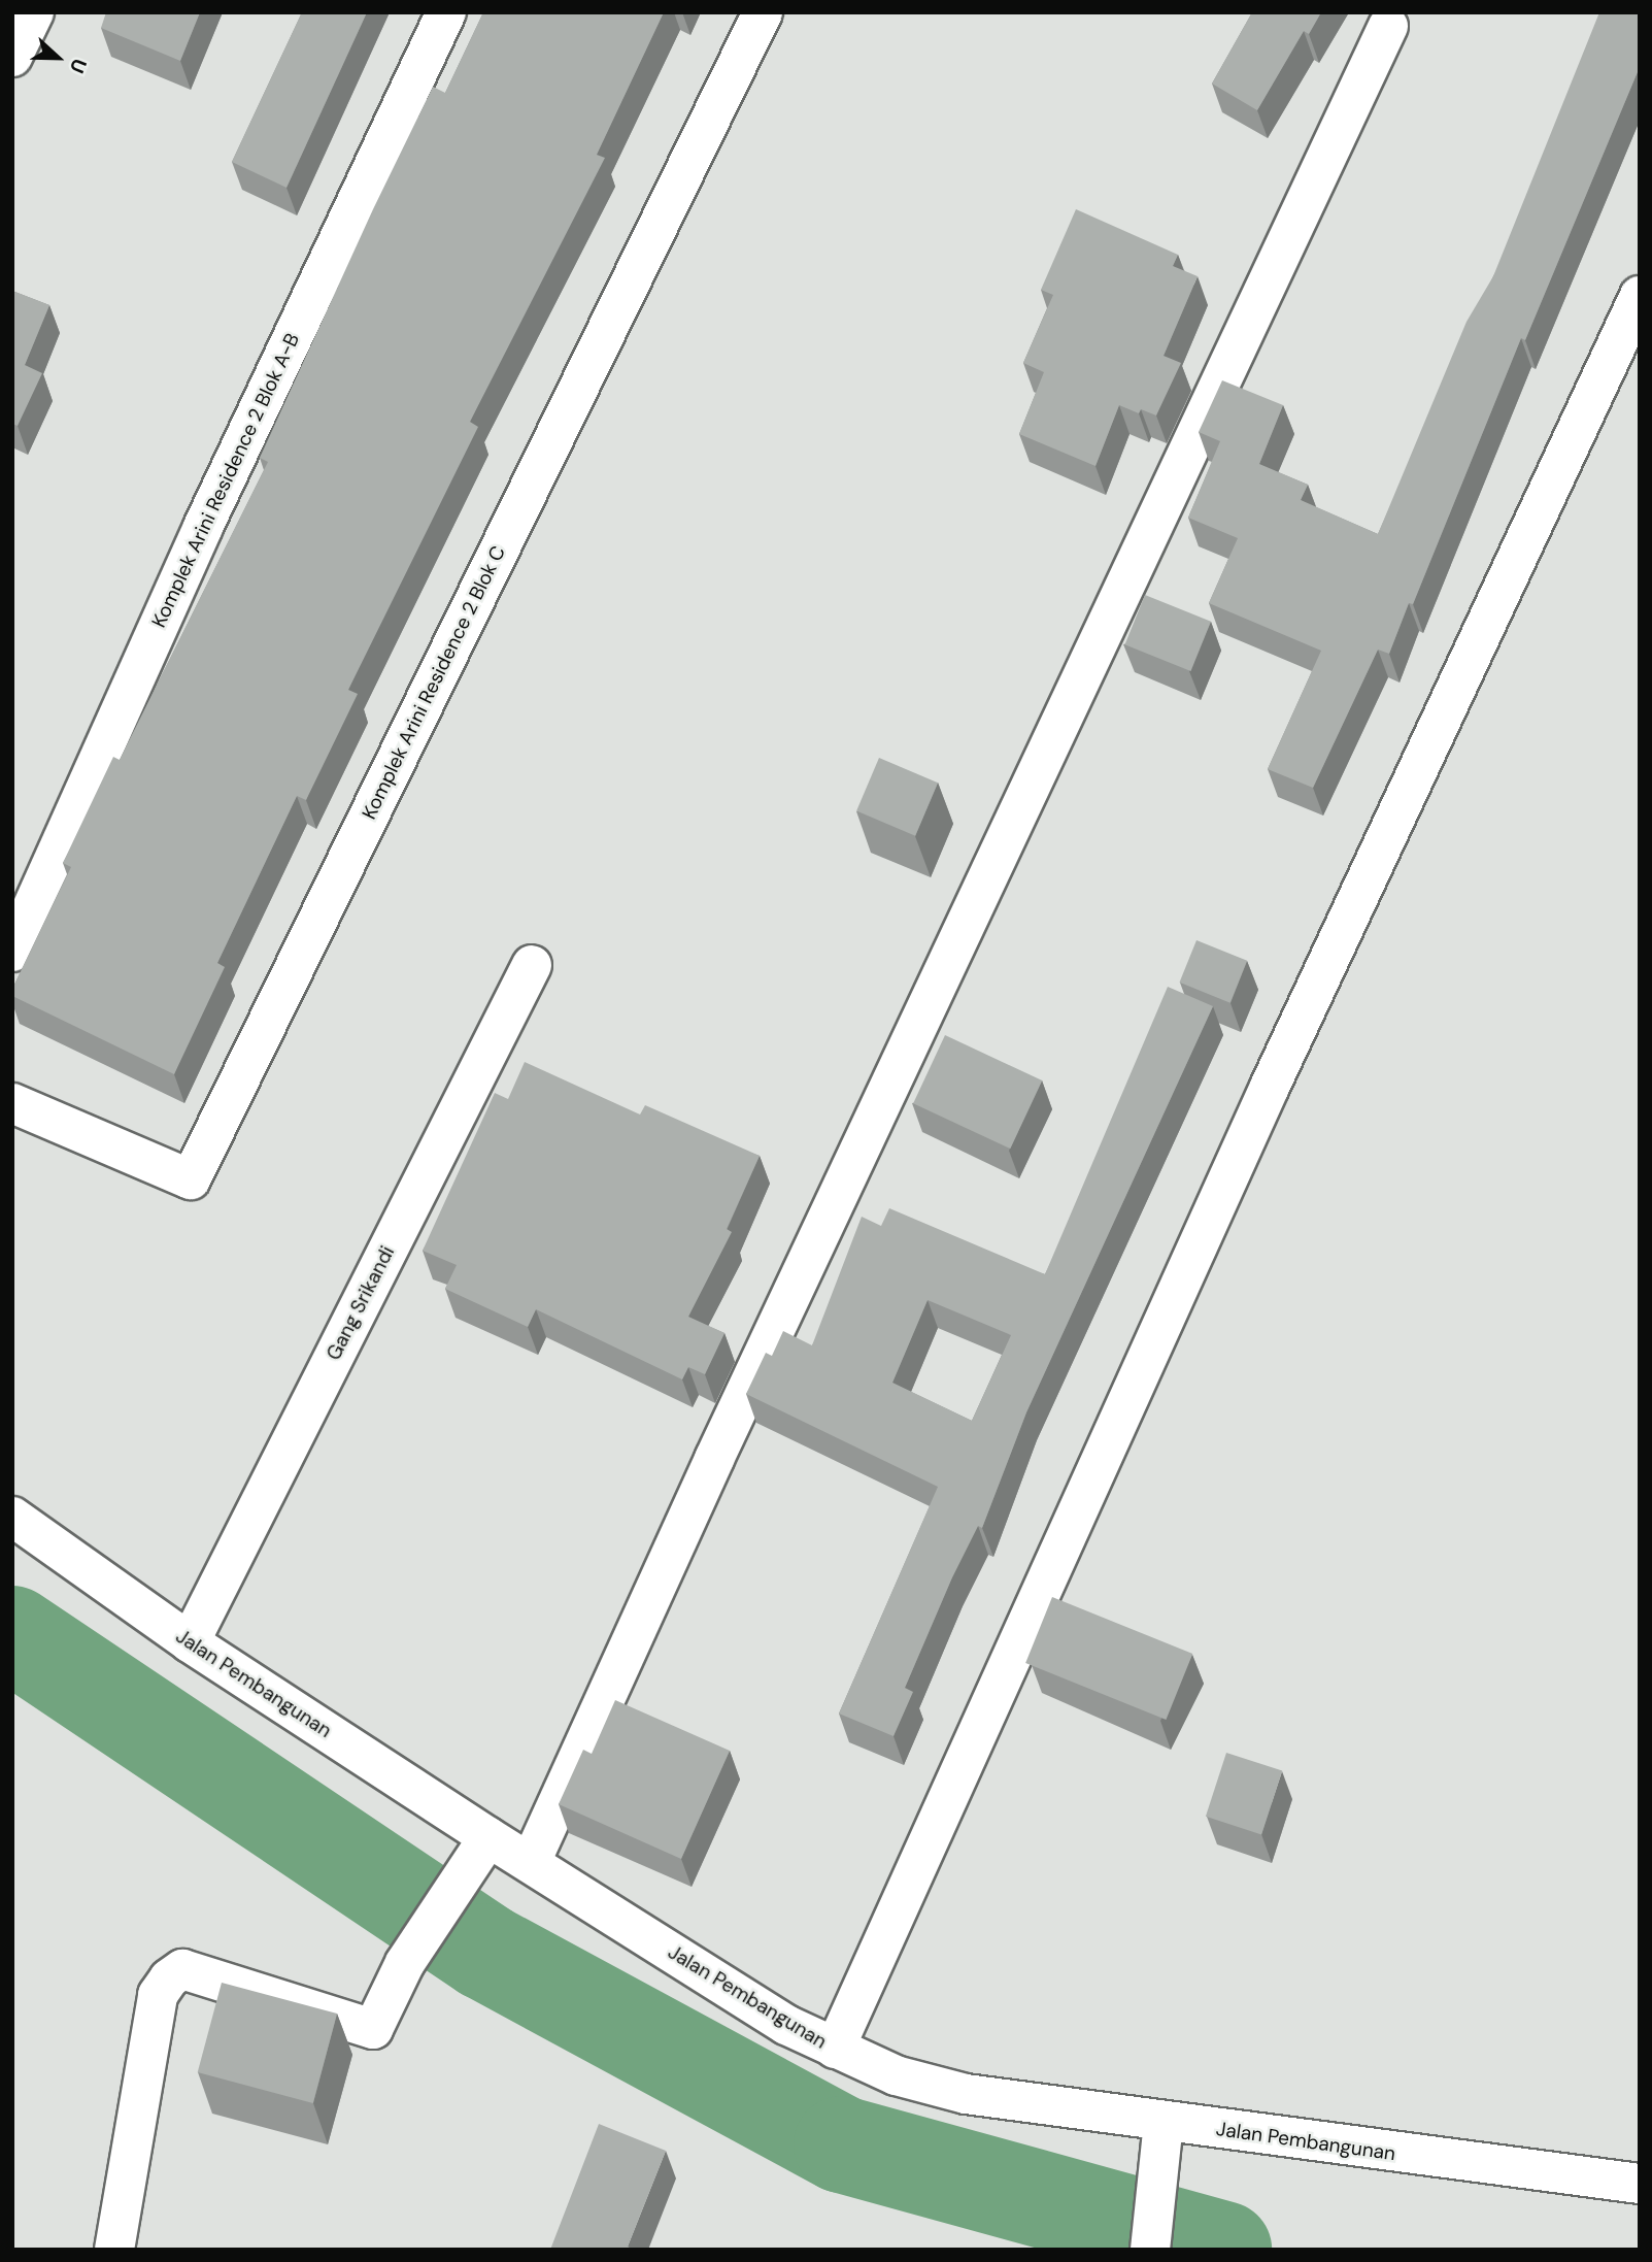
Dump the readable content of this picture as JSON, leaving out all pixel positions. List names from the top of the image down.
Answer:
{
  "streets": {
    "street": [
      "Komplek Arini Residence 2 Blok A-B",
      "Komplek Arini Residence 2 Blok C",
      "Gang Srikandi",
      "Jalan Pembangunan"
    ]
  },
  "crossings": [
    ["Gang Srikandi", "Jalan Pembangunan"]
  ],
  "north": "right"
}
